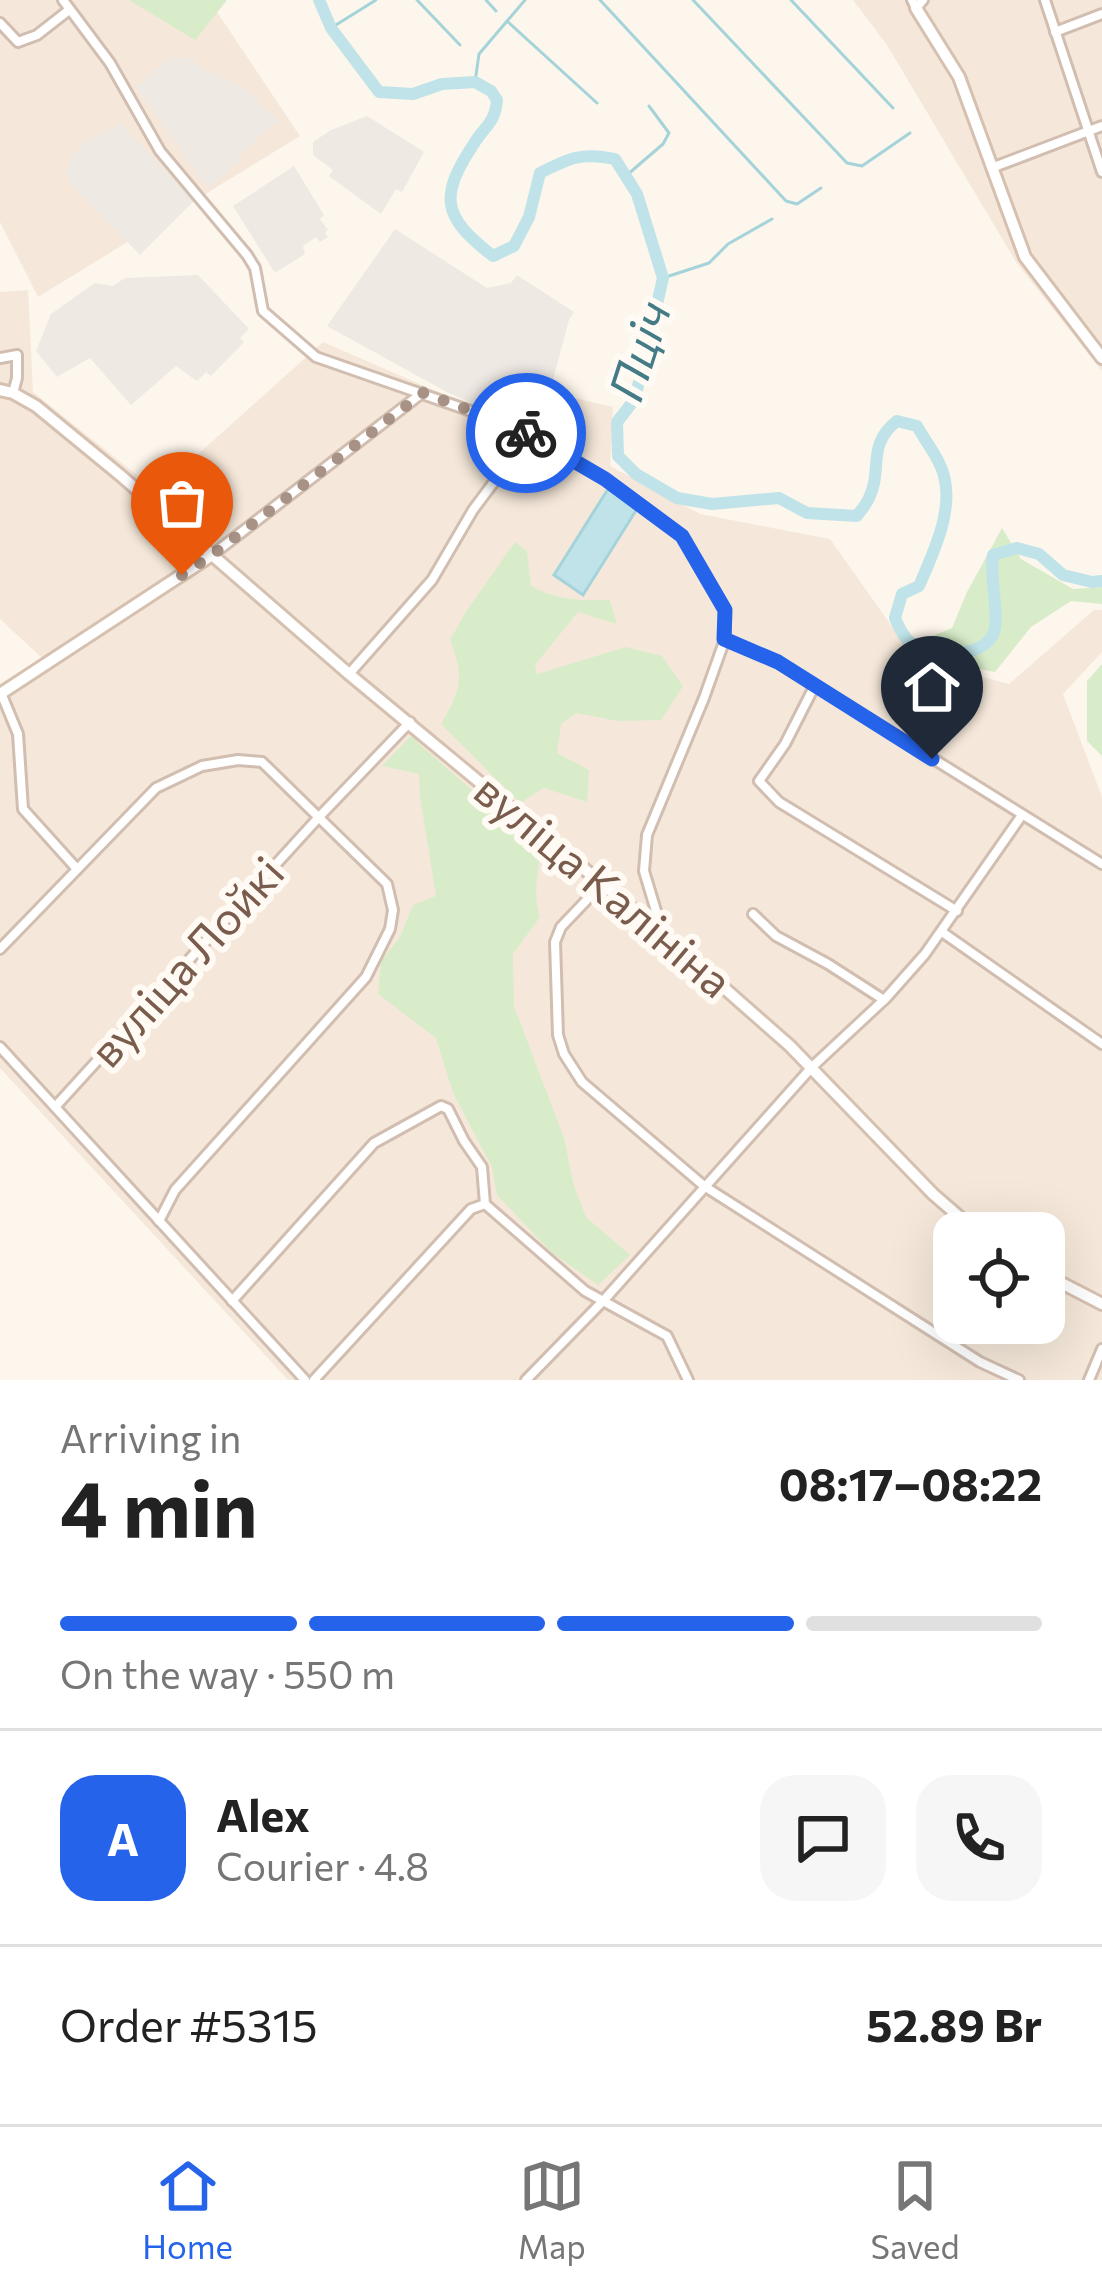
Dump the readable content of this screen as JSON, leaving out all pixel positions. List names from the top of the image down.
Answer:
{
  "streets": {
    "street": ["вуліца Калініна", "вуліца Лойкі"]
  },
  "crossings": [
    ["вуліца Калініна", "вуліца Лойкі"]
  ],
  "water": ["Пціч"],
  "page": {
    "heading": ["4 min", "Arriving in", "08:17–08:22"],
    "panel": [
      "Alex",
      "Courier · 4.8",
      "Order #5315",
      "52.89 Br"
    ],
    "bar": "On the way · 550 m",
    "round": "A",
    "tabs": ["Home", "Map", "Saved"]
  }
}
